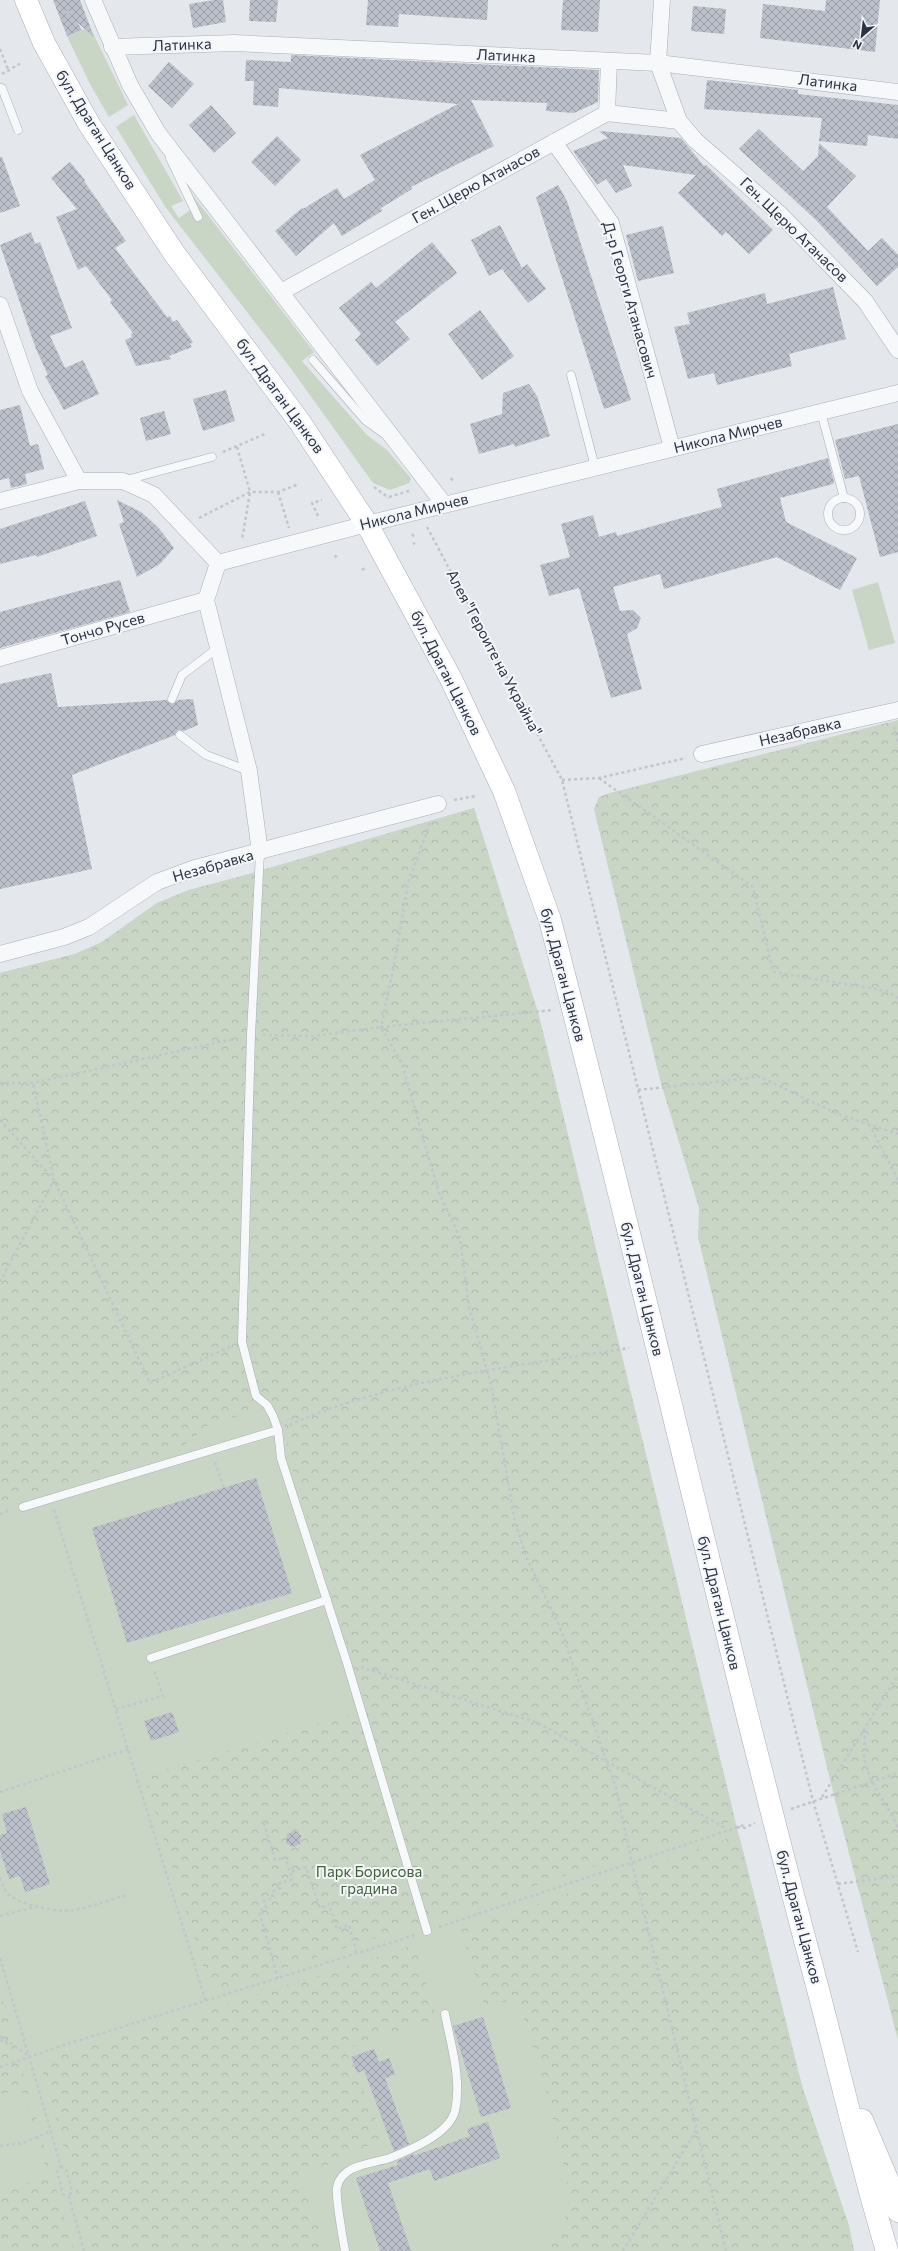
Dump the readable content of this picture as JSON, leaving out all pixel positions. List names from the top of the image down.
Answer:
{
  "streets": {
    "main road": ["бул. Драган Цанков"],
    "street": [
      "Латинка",
      "Ген. Щерю Атанасов",
      "Д-р Георги Атанасович",
      "Никола Мирчев",
      "Тончо Русев",
      "Незабравка"
    ],
    "path": ["Алея \"Героите на Украйна\""]
  },
  "crossings": [
    ["Латинка", "Ген. Щерю Атанасов"],
    ["бул. Драган Цанков", "Никола Мирчев"],
    ["Ген. Щерю Атанасов", "Д-р Георги Атанасович"],
    ["Д-р Георги Атанасович", "Никола Мирчев"]
  ],
  "parks": ["Парк Борисова градина"],
  "north": "bottom left"
}
